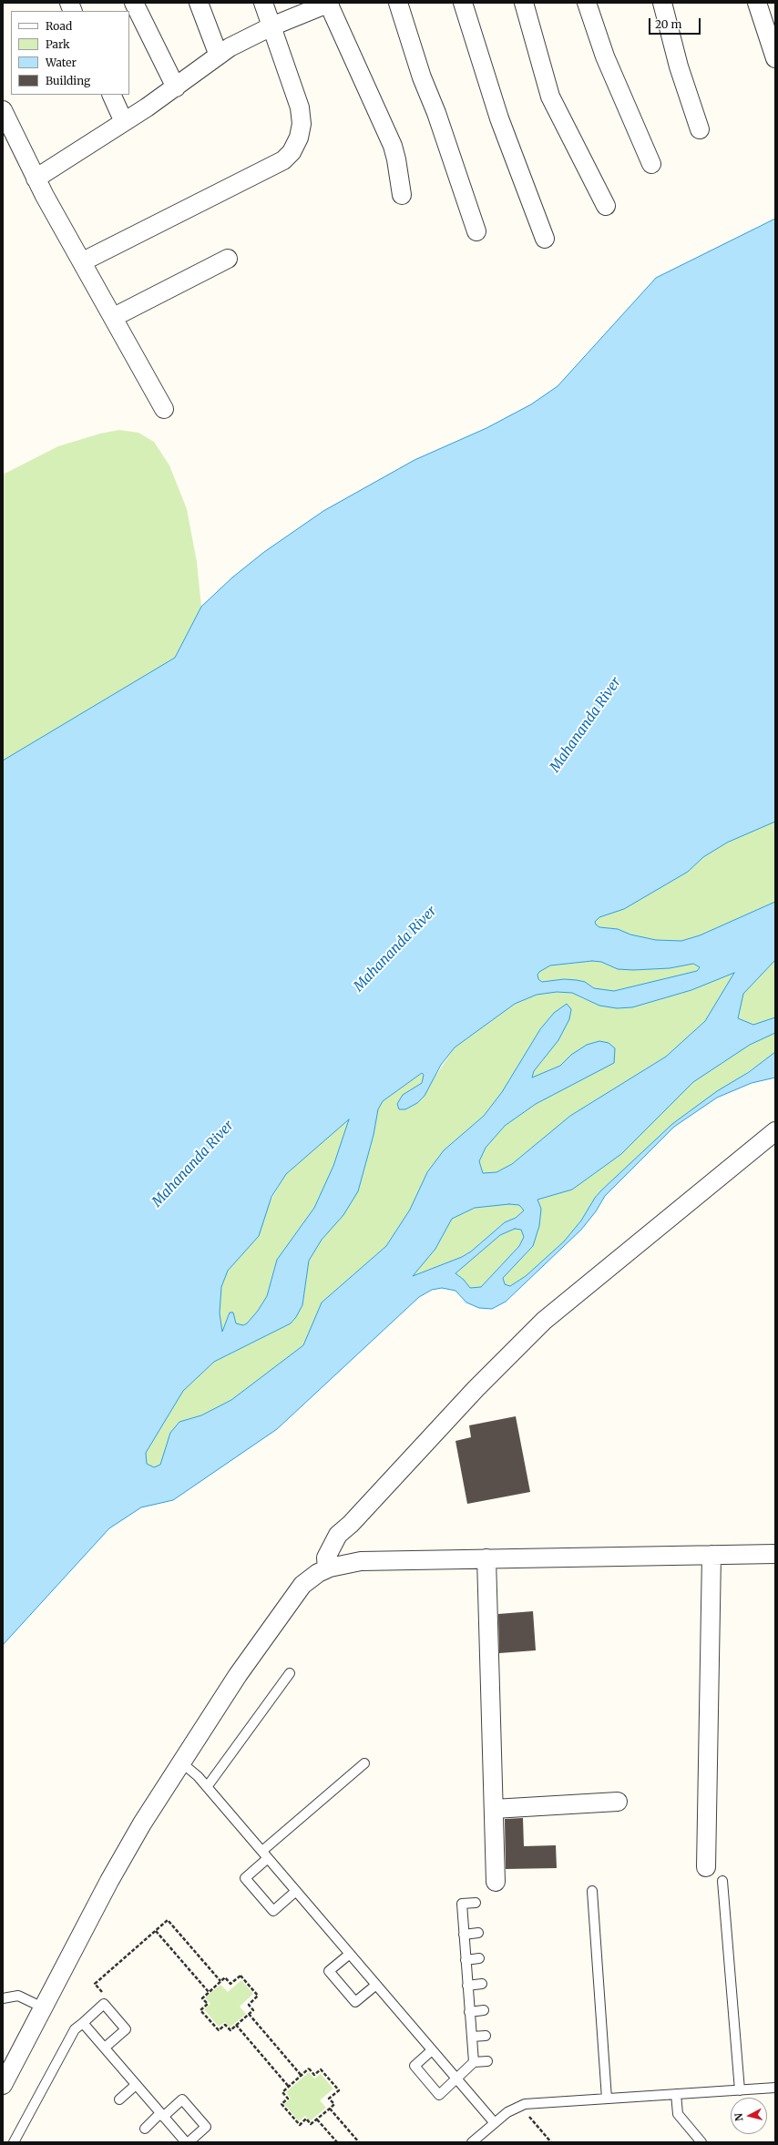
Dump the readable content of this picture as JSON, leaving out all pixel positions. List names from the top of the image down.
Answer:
{
  "water": ["Mahananda River"],
  "legend": [
    "Road",
    "Park",
    "Water",
    "Building"
  ],
  "scale_bar": "20 m",
  "north": "left"
}
